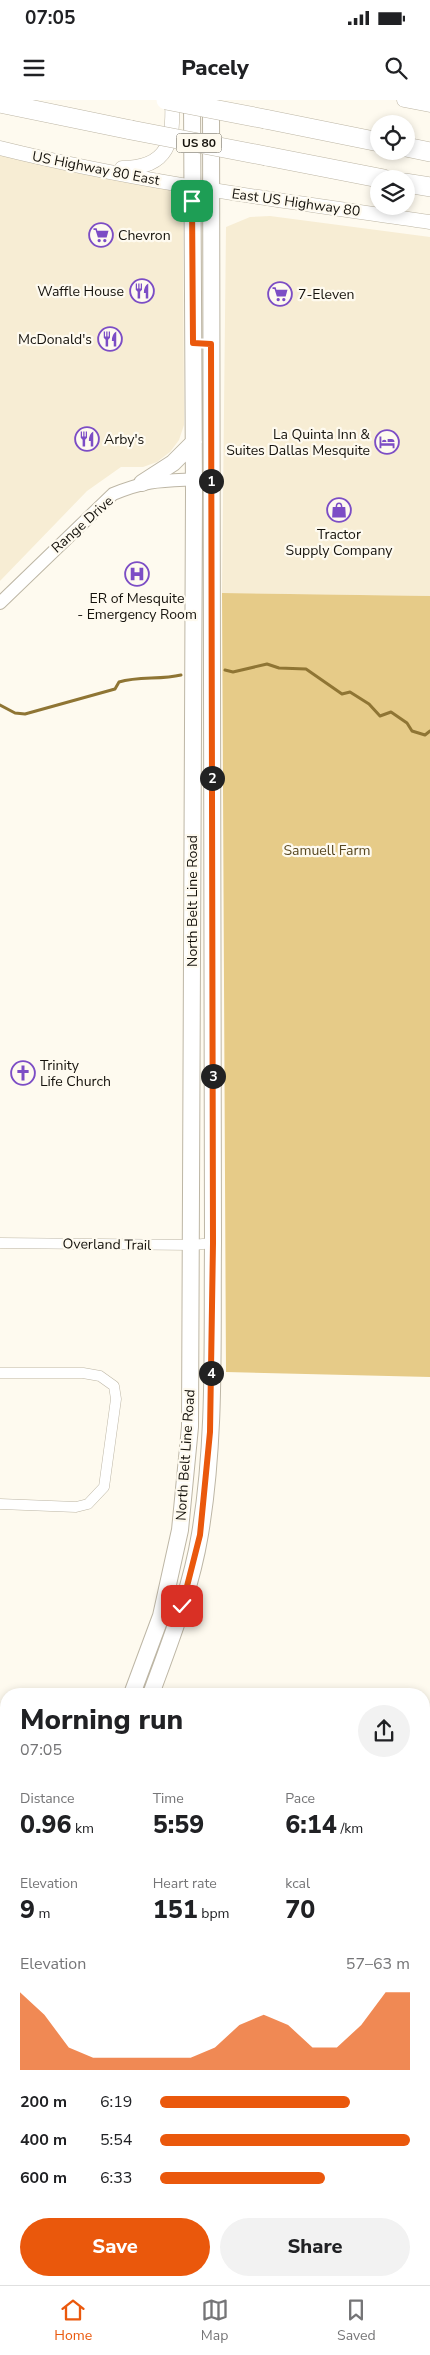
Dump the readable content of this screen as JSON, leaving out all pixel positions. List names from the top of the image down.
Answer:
{
  "streets": {
    "highway": ["US 80"],
    "main road": ["US Highway 80 East", "East US Highway 80", "North Belt Line Road"],
    "street": ["Range Drive", "Overland Trail"]
  },
  "crossings": [
    ["US Highway 80 East", "East US Highway 80"],
    ["US Highway 80 East", "North Belt Line Road"],
    ["East US Highway 80", "North Belt Line Road"],
    ["Range Drive", "North Belt Line Road"],
    ["North Belt Line Road", "Overland Trail"]
  ],
  "parks": ["Samuell Farm"],
  "places": {
    "supermarket": ["Chevron", "7-Eleven"],
    "restaurant": ["Waffle House", "McDonald's", "Arby's"],
    "hotel": ["La Quinta Inn & Suites Dallas Mesquite"],
    "shop": ["Tractor Supply Company"],
    "hospital": ["ER of Mesquite - Emergency Room"],
    "church": ["Trinity Life Church"]
  },
  "page": {
    "status": "07:05",
    "header": "Pacely",
    "pins": [
      "1",
      "2",
      "3",
      "4"
    ],
    "heading": ["Morning run", "07:05"],
    "stats": [
      ["Distance", "0.96 km"],
      ["Time", "5:59"],
      ["Pace", "6:14 /km"],
      ["Elevation", "9 m"],
      ["Heart rate", "151 bpm"],
      ["kcal", "70"]
    ],
    "chart": ["Elevation", "57–63 m"],
    "list": [
      {
        "name": "200 m",
        "note": "6:19"
      },
      {
        "name": "400 m",
        "note": "5:54"
      },
      {
        "name": "600 m",
        "note": "6:33"
      }
    ],
    "buttons": ["Save", "Share"],
    "tabs": ["Home", "Map", "Saved"]
  }
}
